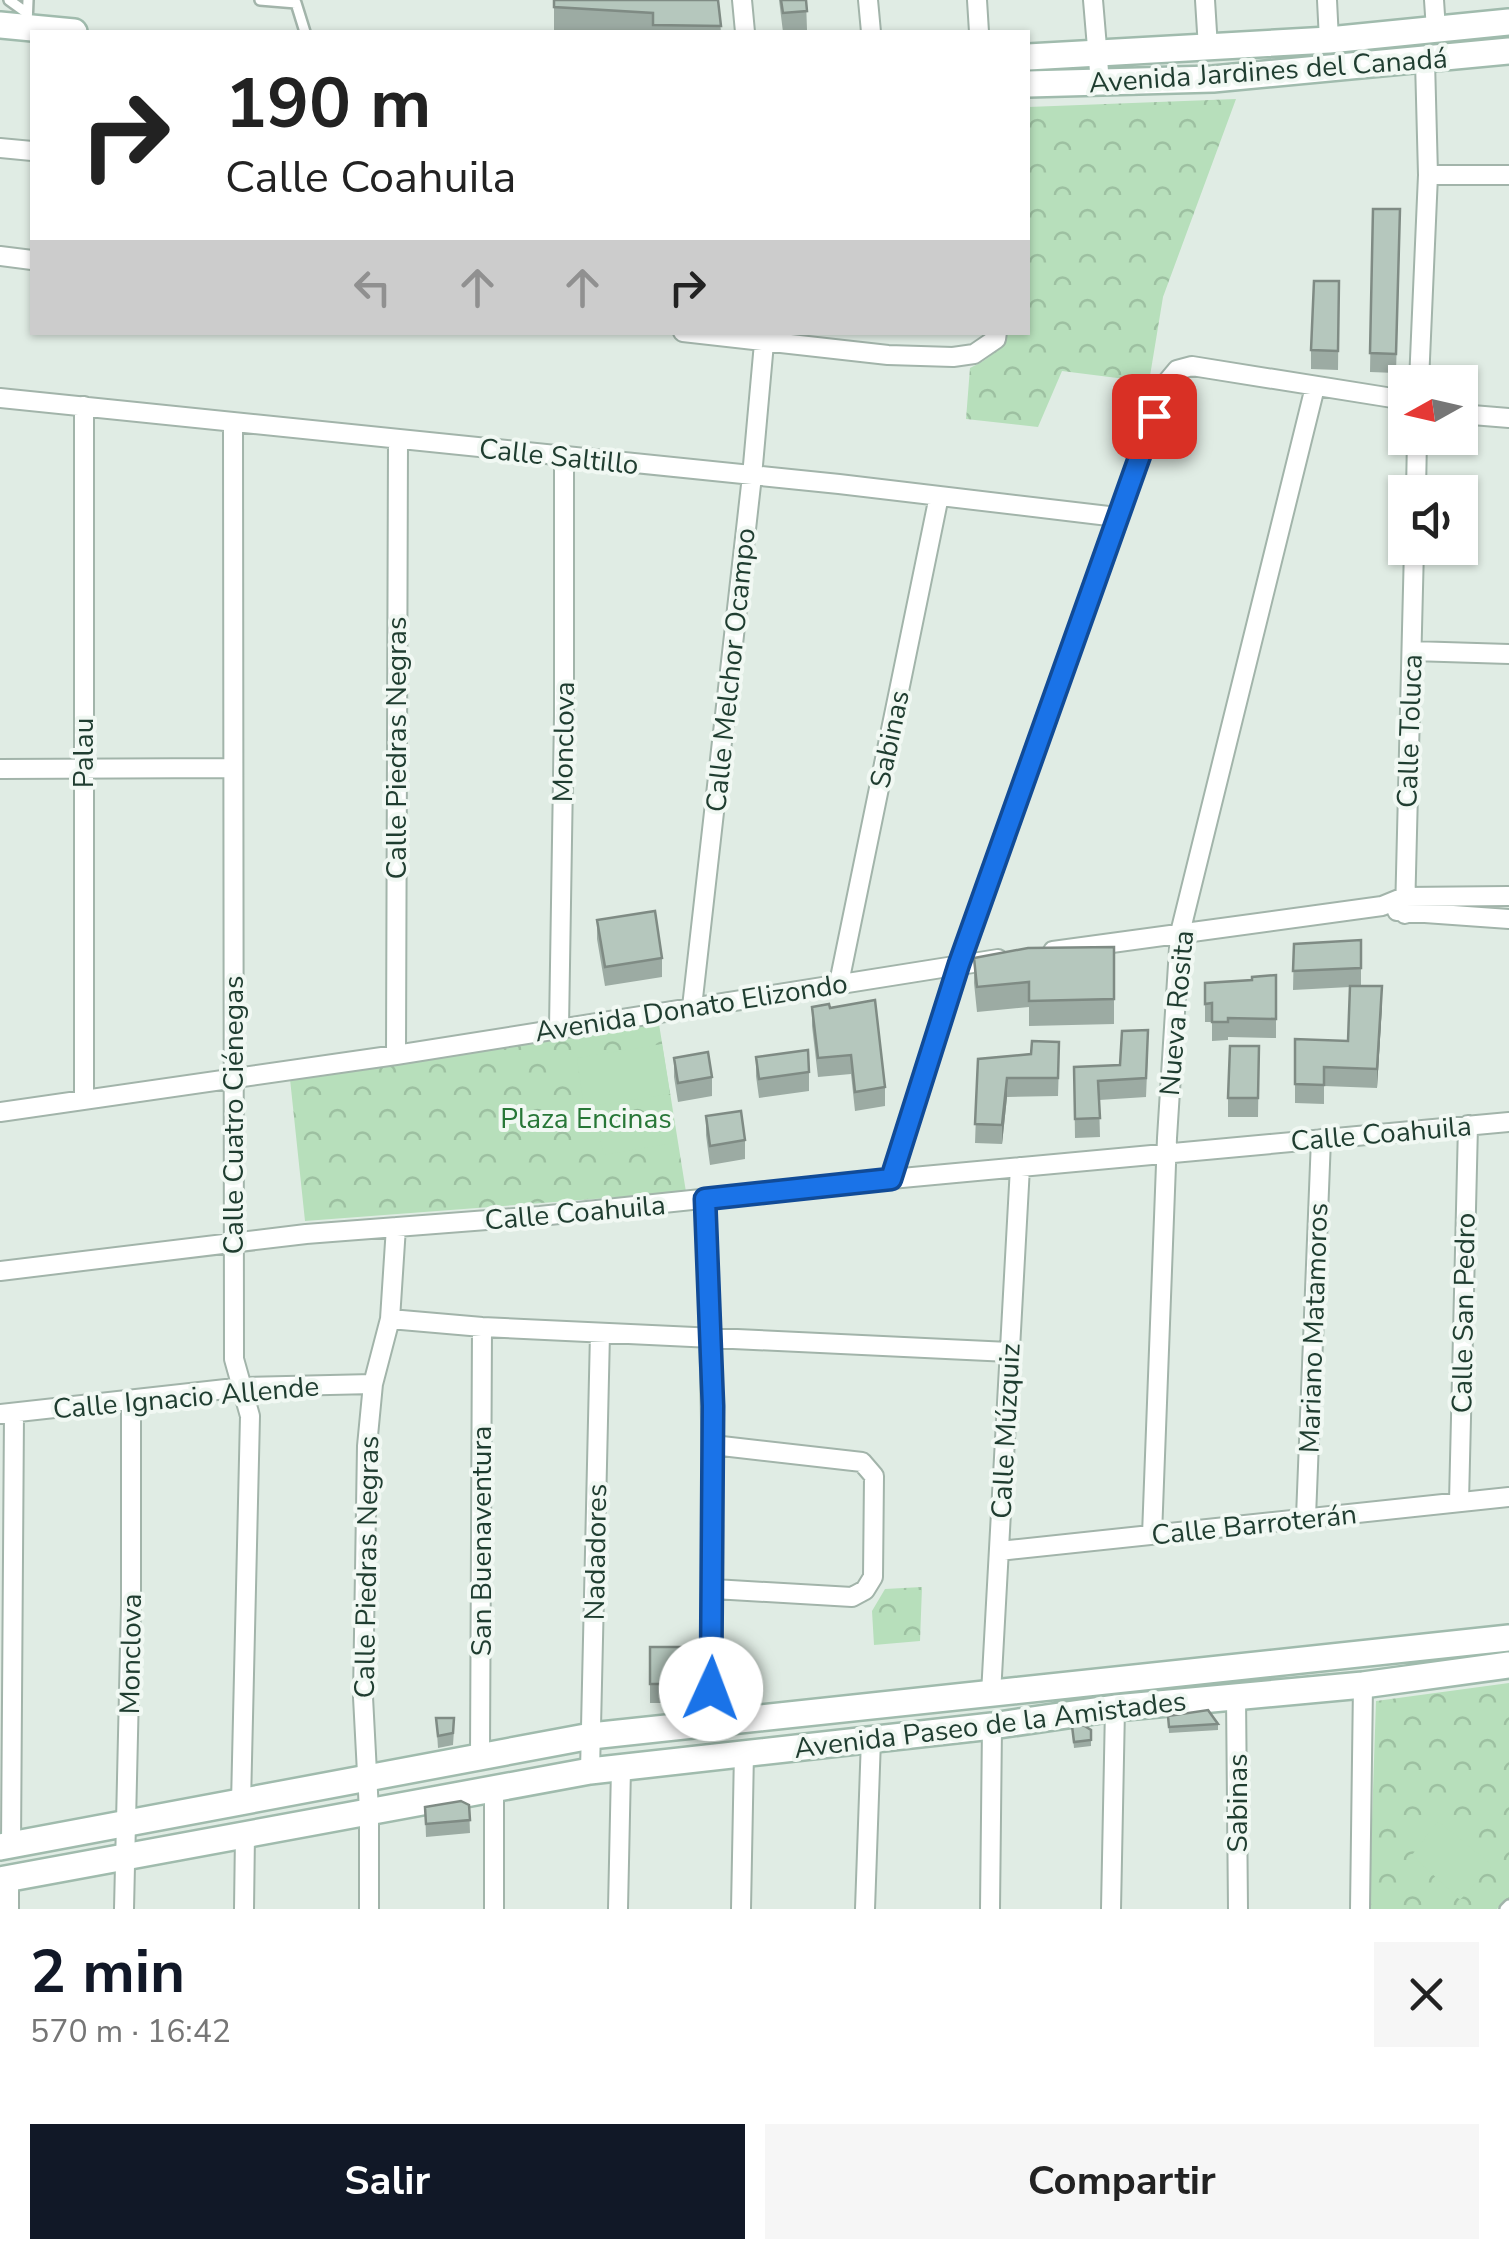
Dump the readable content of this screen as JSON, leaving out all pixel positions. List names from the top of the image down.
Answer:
{
  "streets": {
    "street": [
      "Avenida Jardines del Canadá",
      "Calle Saltillo",
      "Calle Melchor Ocampo",
      "Calle Toluca",
      "Sabinas",
      "Monclova",
      "Calle Piedras Negras",
      "Palau",
      "Avenida Donato Elizondo",
      "Nueva Rosita",
      "Calle Cuatro Ciénegas",
      "Calle Coahuila",
      "Calle San Pedro",
      "Mariano Matamoros",
      "Calle Ignacio Allende",
      "Calle Múzquiz",
      "Calle Barroterán",
      "San Buenaventura",
      "Nadadores",
      "Avenida Paseo de la Amistades"
    ]
  },
  "crossings": [
    ["Calle Saltillo", "Calle Melchor Ocampo"],
    ["Calle Saltillo", "Sabinas"],
    ["Calle Saltillo", "Monclova"],
    ["Calle Saltillo", "Calle Piedras Negras"],
    ["Calle Saltillo", "Palau"],
    ["Calle Saltillo", "Calle Cuatro Ciénegas"],
    ["Calle Melchor Ocampo", "Avenida Donato Elizondo"],
    ["Calle Toluca", "Avenida Donato Elizondo"],
    ["Sabinas", "Avenida Donato Elizondo"],
    ["Sabinas", "Avenida Paseo de la Amistades"],
    ["Monclova", "Avenida Donato Elizondo"],
    ["Monclova", "Calle Ignacio Allende"],
    ["Monclova", "Avenida Paseo de la Amistades"],
    ["Calle Piedras Negras", "Avenida Donato Elizondo"],
    ["Calle Piedras Negras", "Calle Coahuila"],
    ["Calle Piedras Negras", "Calle Ignacio Allende"],
    ["Calle Piedras Negras", "Avenida Paseo de la Amistades"],
    ["Palau", "Avenida Donato Elizondo"],
    ["Avenida Donato Elizondo", "Nueva Rosita"],
    ["Avenida Donato Elizondo", "Calle Cuatro Ciénegas"],
    ["Nueva Rosita", "Calle Coahuila"],
    ["Nueva Rosita", "Calle Barroterán"],
    ["Calle Cuatro Ciénegas", "Calle Coahuila"],
    ["Calle Cuatro Ciénegas", "Calle Ignacio Allende"],
    ["Calle Cuatro Ciénegas", "Avenida Paseo de la Amistades"],
    ["Calle Coahuila", "Calle San Pedro"],
    ["Calle Coahuila", "Mariano Matamoros"],
    ["Calle Coahuila", "Calle Múzquiz"],
    ["Calle San Pedro", "Calle Barroterán"],
    ["Mariano Matamoros", "Calle Barroterán"],
    ["Calle Múzquiz", "Calle Barroterán"],
    ["Calle Múzquiz", "Avenida Paseo de la Amistades"],
    ["San Buenaventura", "Avenida Paseo de la Amistades"],
    ["Nadadores", "Avenida Paseo de la Amistades"]
  ],
  "parks": ["Plaza Encinas"],
  "north": "left",
  "page": {
    "turn": ["190 m", "Calle Coahuila"],
    "heading": ["2 min", "570 m · 16:42"],
    "buttons": ["Salir", "Compartir"]
  }
}
